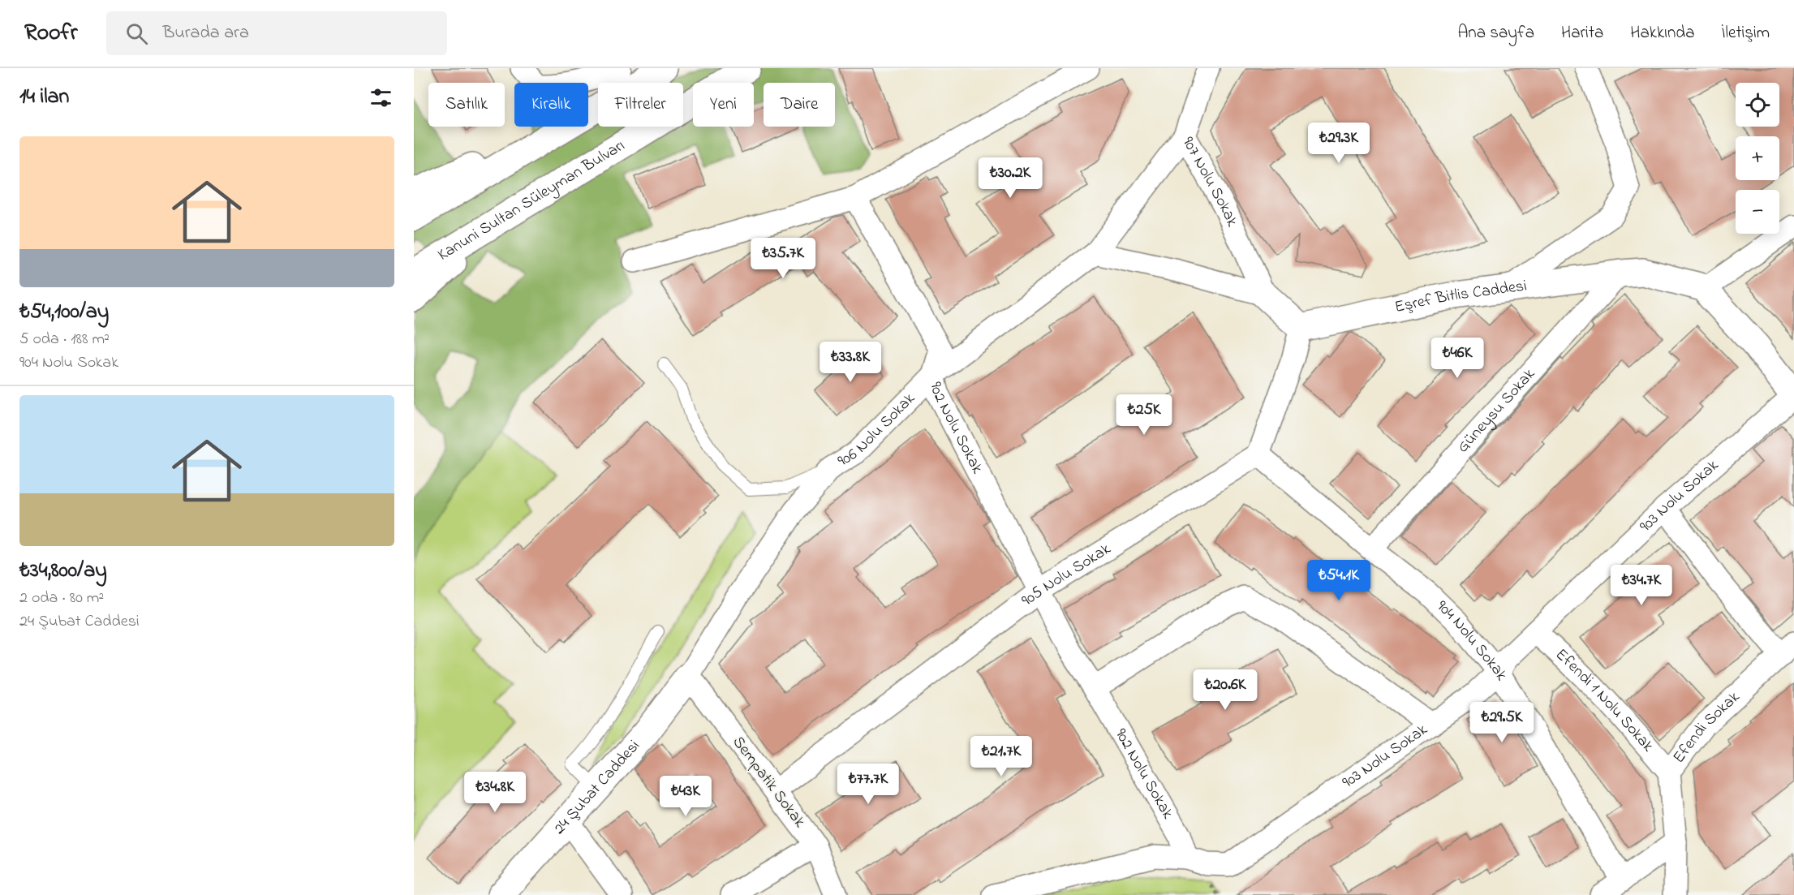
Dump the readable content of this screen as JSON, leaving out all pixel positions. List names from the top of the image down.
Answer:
{
  "streets": {
    "main road": ["Kanuni Sultan Süleyman Bulvarı", "Eşref Bitlis Caddesi", "24 Şubat Caddesi"],
    "street": [
      "907 Nolu Sokak",
      "Güneysu Sokak",
      "902 Nolu Sokak",
      "906 Nolu Sokak",
      "903 Nolu Sokak",
      "905 Nolu Sokak",
      "904 Nolu Sokak",
      "Efendi 1 Nolu Sokak",
      "Efendi Sokak",
      "Sempatik Sokak"
    ]
  },
  "crossings": [
    ["907 Nolu Sokak", "906 Nolu Sokak"],
    ["Eşref Bitlis Caddesi", "Güneysu Sokak"],
    ["Güneysu Sokak", "904 Nolu Sokak"],
    ["902 Nolu Sokak", "906 Nolu Sokak"],
    ["902 Nolu Sokak", "903 Nolu Sokak"],
    ["902 Nolu Sokak", "905 Nolu Sokak"],
    ["906 Nolu Sokak", "Sempatik Sokak"],
    ["906 Nolu Sokak", "24 Şubat Caddesi"],
    ["903 Nolu Sokak", "904 Nolu Sokak"],
    ["903 Nolu Sokak", "Efendi 1 Nolu Sokak"],
    ["905 Nolu Sokak", "904 Nolu Sokak"],
    ["905 Nolu Sokak", "Sempatik Sokak"],
    ["Efendi 1 Nolu Sokak", "Efendi Sokak"],
    ["Sempatik Sokak", "24 Şubat Caddesi"]
  ],
  "page": {
    "header": "Roofr",
    "search": "Burada ara",
    "nav": [
      "Ana sayfa",
      "Harita",
      "Hakkında",
      "İletişim"
    ],
    "heading": "14 ilan",
    "map_buttons": ["+", "−"],
    "chip": [
      "Satılık",
      "Kiralık",
      "Filtreler",
      "Yeni",
      "Daire"
    ],
    "price": [
      "₺29.3K",
      "₺30.2K",
      "₺35.7K",
      "₺46K",
      "₺33.8K",
      "₺25K",
      "₺54.1K",
      "₺34.7K",
      "₺20.6K",
      "₺29.5K",
      "₺21.7K",
      "₺77.7K",
      "₺34.8K",
      "₺43K"
    ],
    "list": [
      {
        "name": "₺54,100/ay",
        "note": "5 oda · 188 m² · 904 Nolu Sokak"
      },
      {
        "name": "₺34,800/ay",
        "note": "2 oda · 80 m² · 24 Şubat Caddesi"
      }
    ]
  }
}
